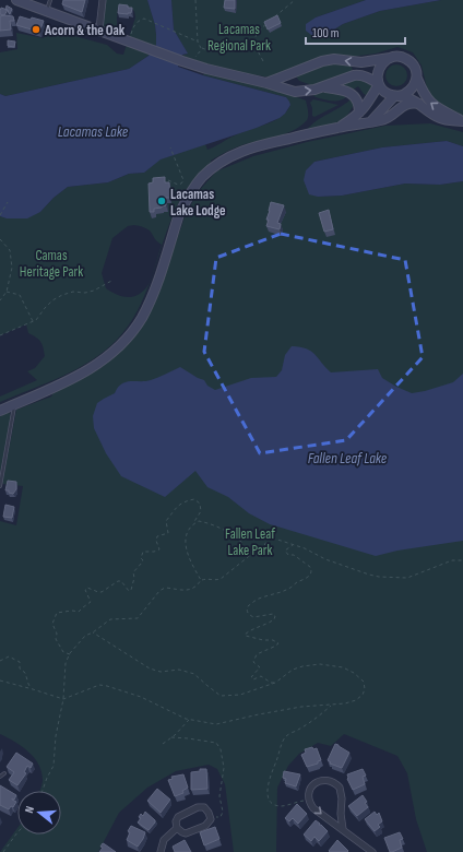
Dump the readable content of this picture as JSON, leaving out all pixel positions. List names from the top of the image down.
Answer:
{
  "water": ["Lacamas Lake", "Fallen Leaf Lake"],
  "parks": ["Lacamas Regional Park", "Camas Heritage Park", "Fallen Leaf Lake Park"],
  "places": ["Acorn & the Oak", "Lacamas Lake Lodge"],
  "scale_bar": "100 m",
  "north": "left"
}
